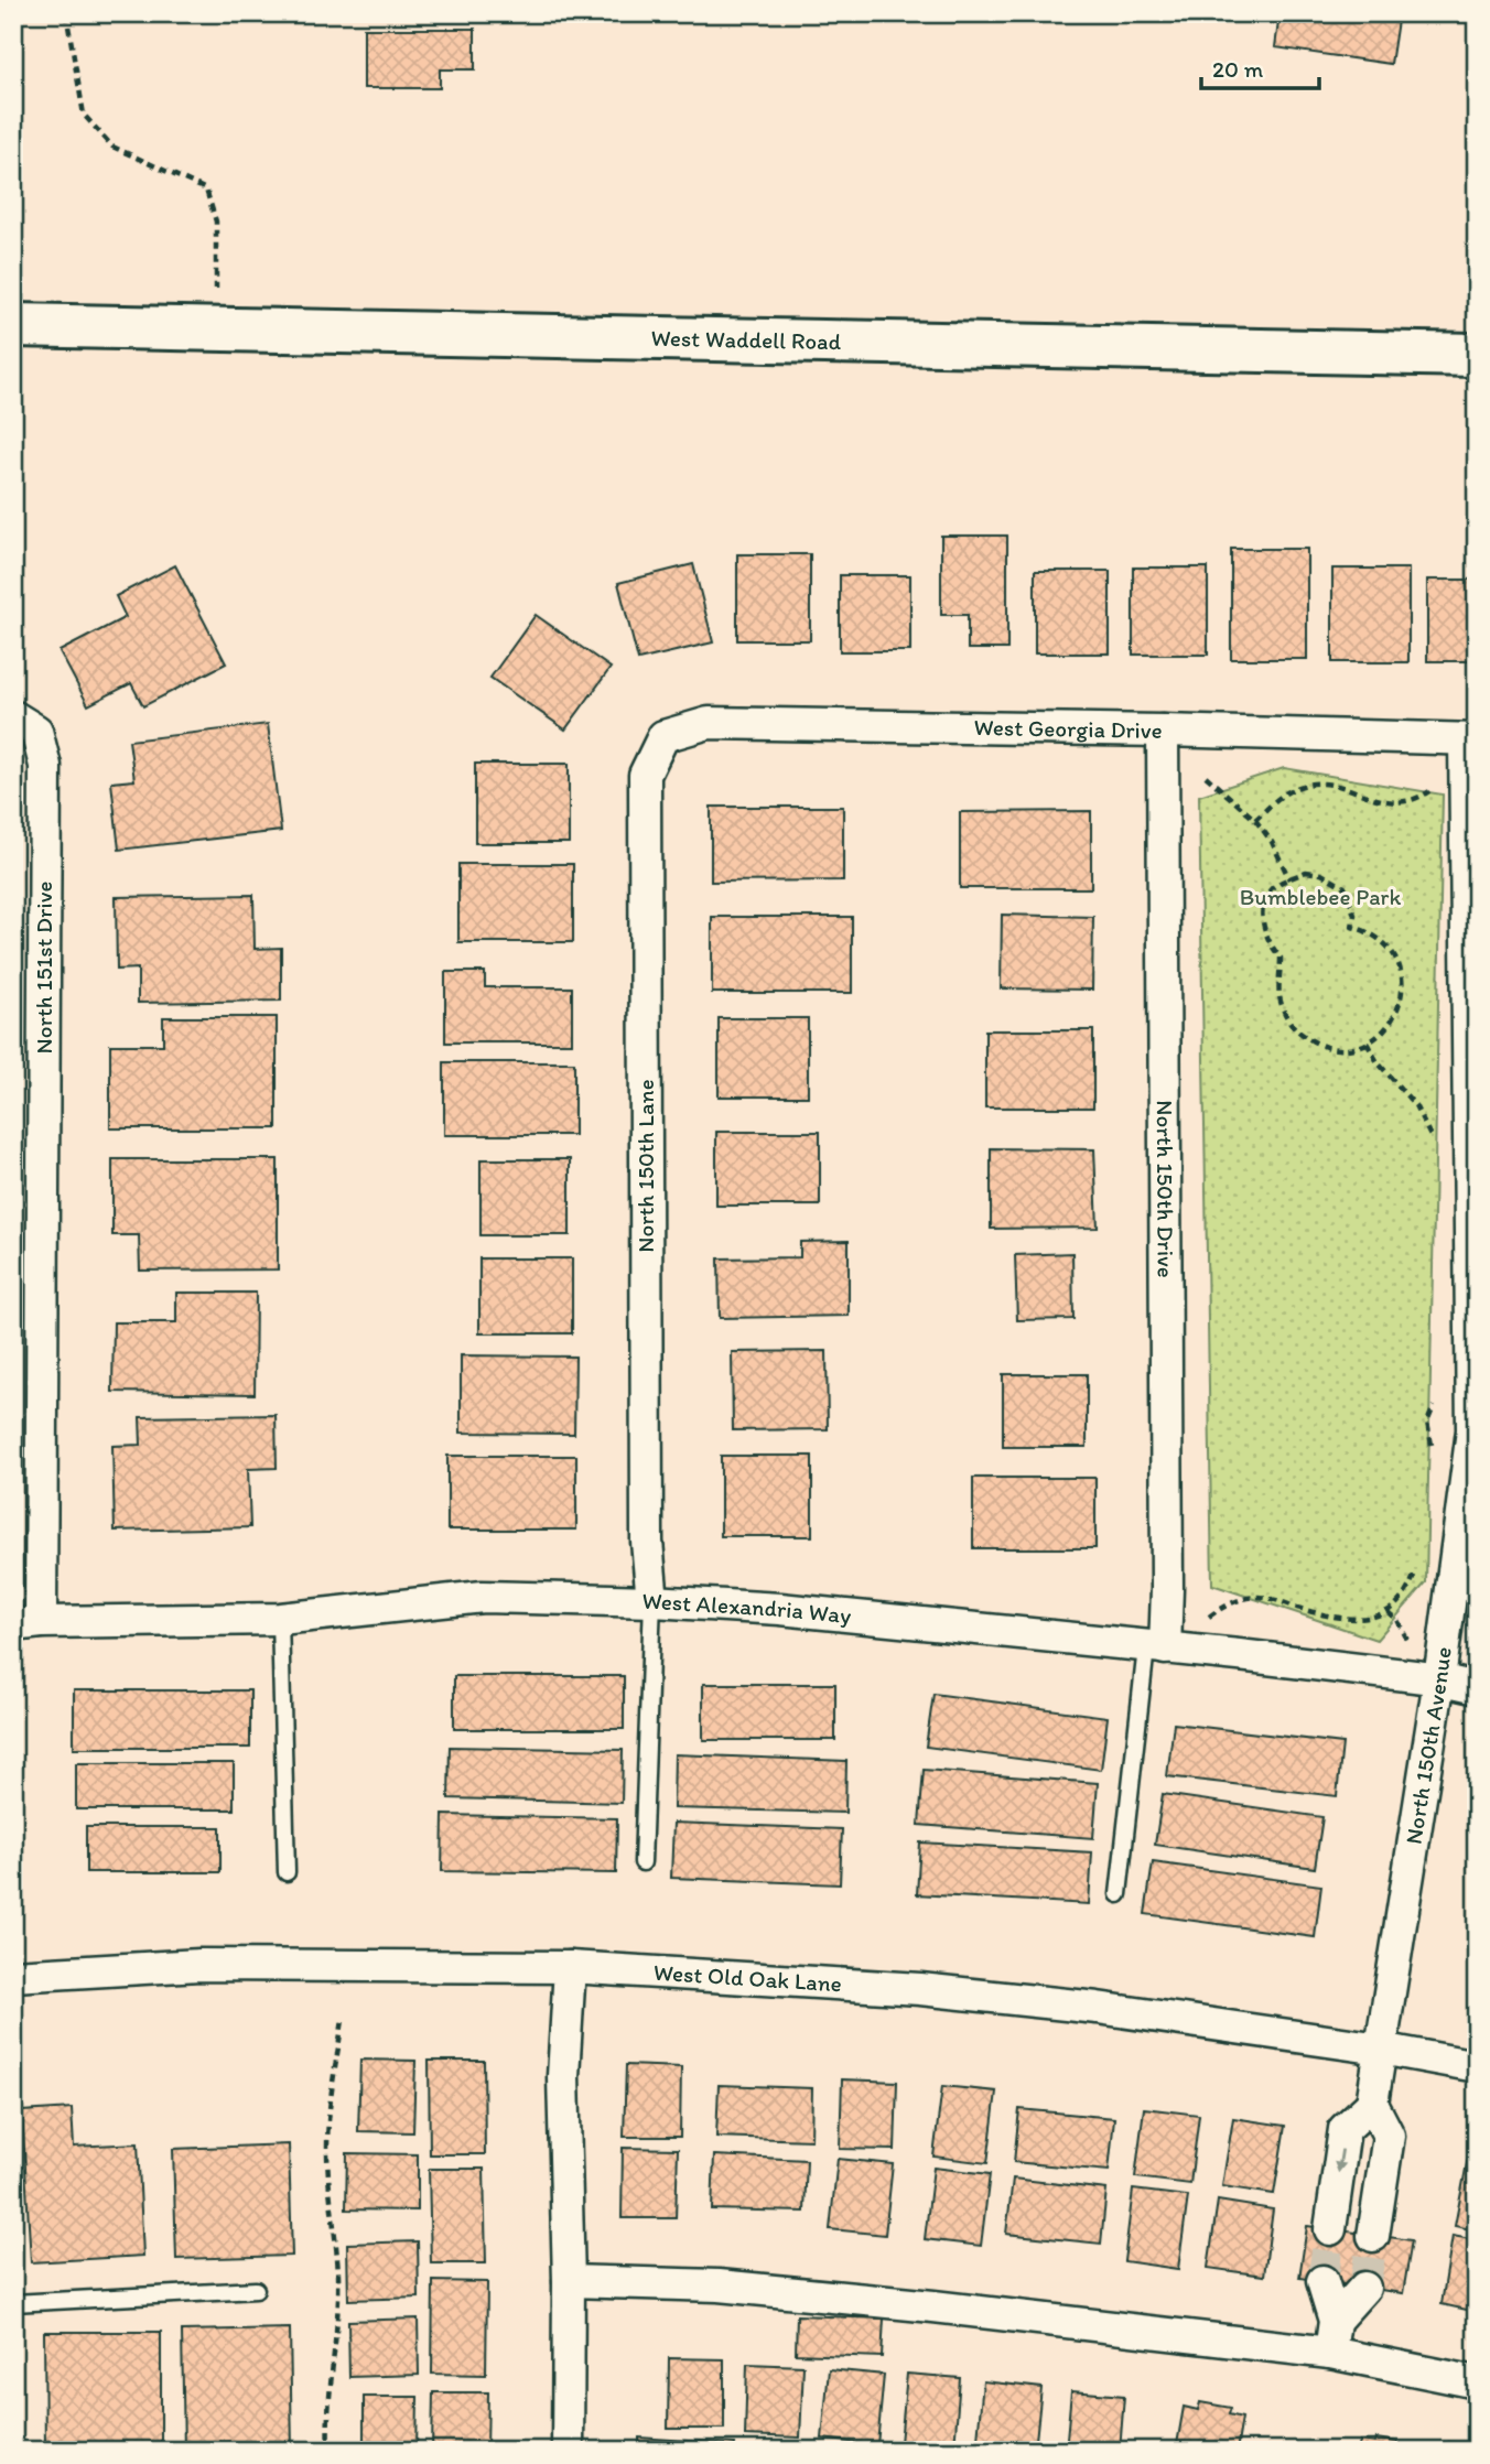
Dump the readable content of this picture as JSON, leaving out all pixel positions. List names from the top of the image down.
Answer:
{
  "streets": {
    "main road": ["West Waddell Road"],
    "street": [
      "West Georgia Drive",
      "North 151st Drive",
      "North 150th Lane",
      "North 150th Drive",
      "West Alexandria Way",
      "North 150th Avenue",
      "West Old Oak Lane"
    ]
  },
  "crossings": [
    ["West Georgia Drive", "North 150th Lane"],
    ["West Georgia Drive", "North 150th Drive"],
    ["West Georgia Drive", "North 150th Avenue"],
    ["North 151st Drive", "West Alexandria Way"],
    ["North 150th Lane", "West Alexandria Way"],
    ["North 150th Drive", "West Alexandria Way"],
    ["West Alexandria Way", "North 150th Avenue"],
    ["North 150th Avenue", "West Old Oak Lane"]
  ],
  "parks": ["Bumblebee Park"],
  "scale_bar": "20 m"
}
